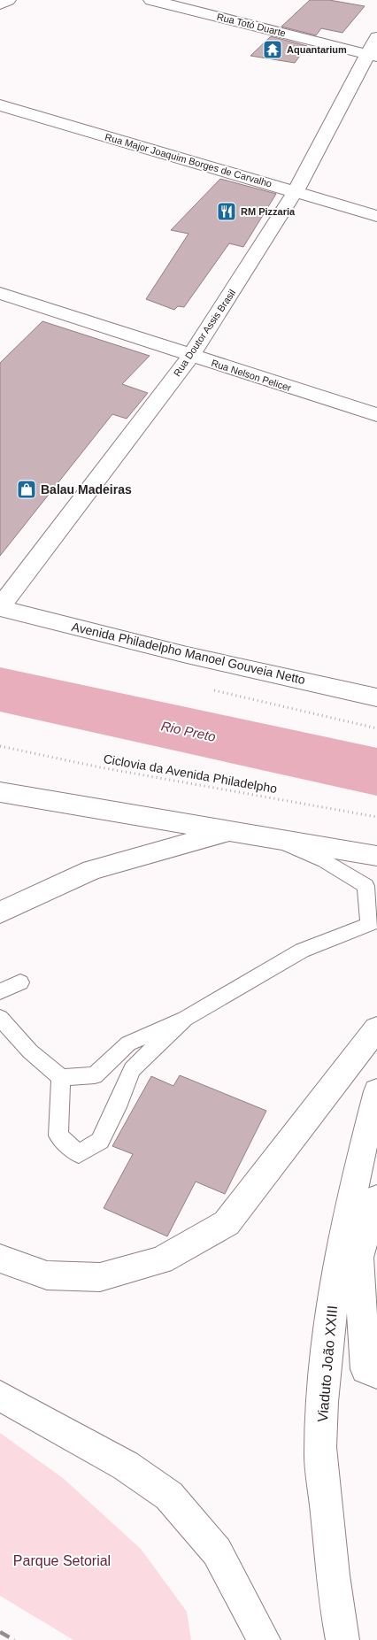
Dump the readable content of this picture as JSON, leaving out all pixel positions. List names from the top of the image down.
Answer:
{
  "streets": {
    "street": [
      "Rua Totó Duarte",
      "Rua Major Joaquim Borges de Carvalho",
      "Rua Doutor Assis Brasil",
      "Rua Nelson Pelicer",
      "Avenida Philadelpho Manoel Gouveia Netto",
      "Viaduto João XXIII"
    ],
    "path": ["Ciclovia da Avenida Philadelpho"]
  },
  "crossings": [
    ["Rua Totó Duarte", "Rua Doutor Assis Brasil"],
    ["Rua Major Joaquim Borges de Carvalho", "Rua Doutor Assis Brasil"],
    ["Rua Doutor Assis Brasil", "Rua Nelson Pelicer"],
    ["Rua Doutor Assis Brasil", "Avenida Philadelpho Manoel Gouveia Netto"]
  ],
  "water": ["Rio Preto"],
  "parks": ["Parque Setorial"],
  "places": {
    "temple": ["Aquantarium"],
    "restaurant": ["RM Pizzaria"],
    "shop": ["Balau Madeiras"]
  }
}
